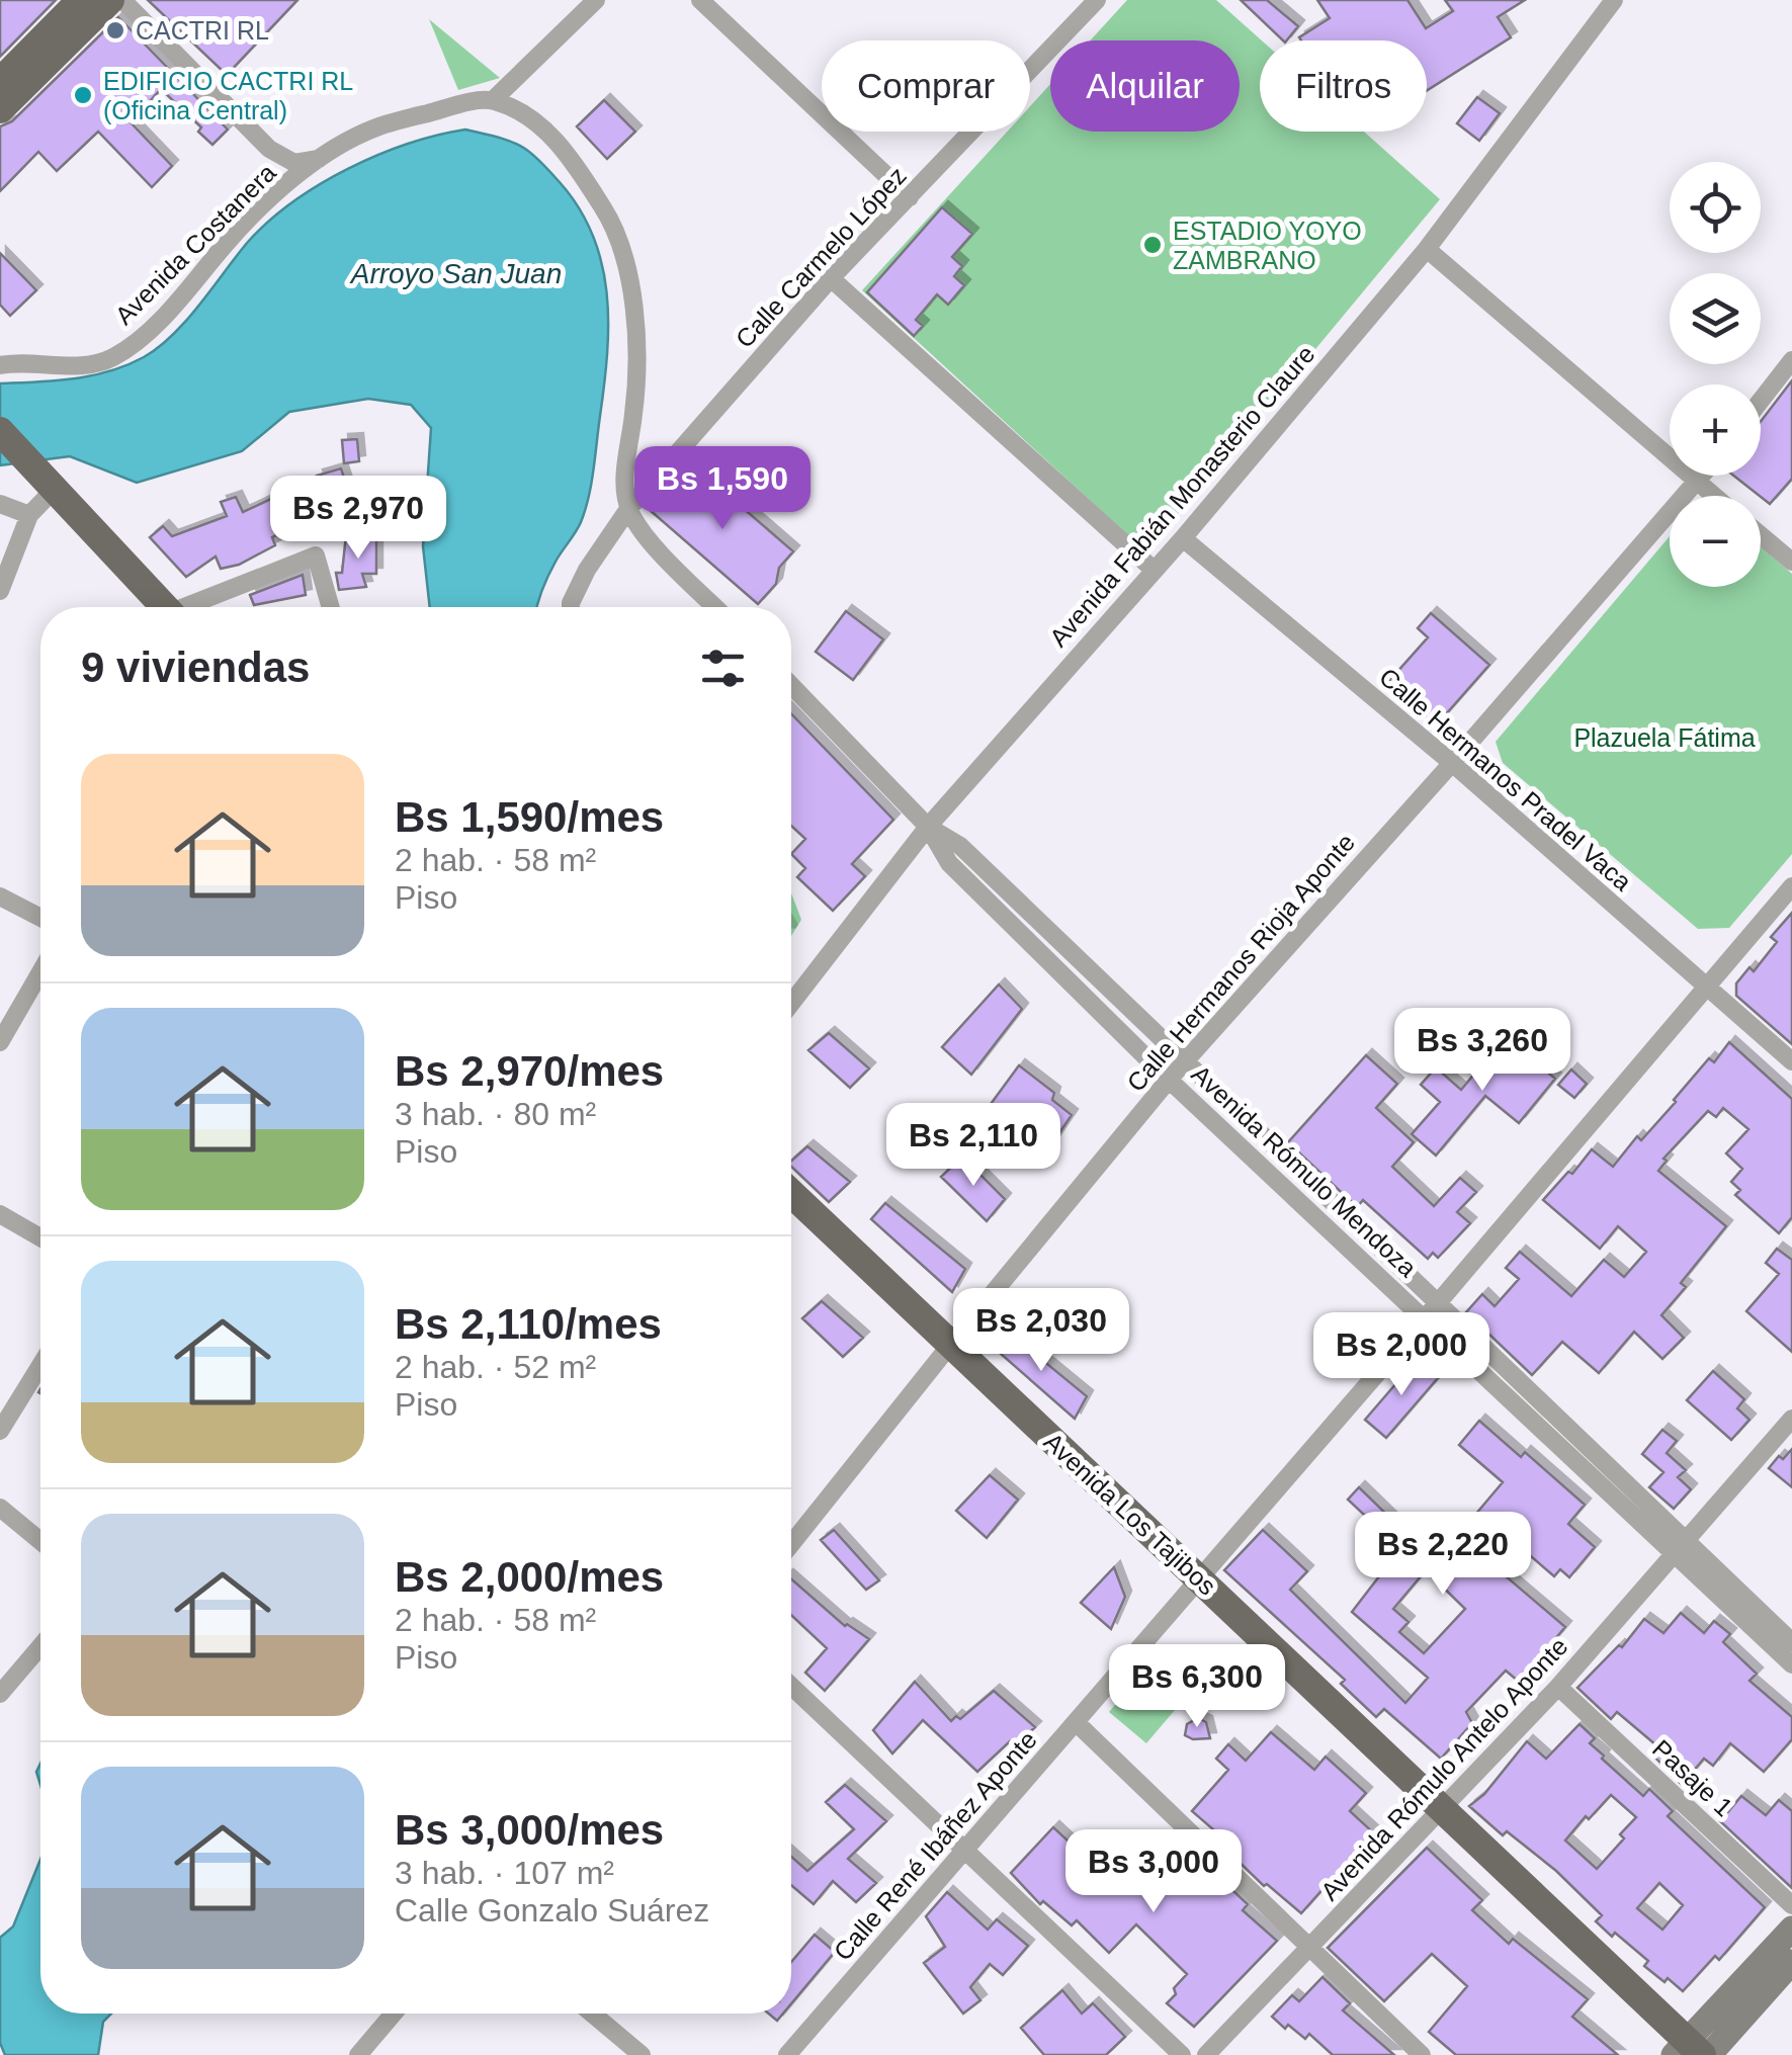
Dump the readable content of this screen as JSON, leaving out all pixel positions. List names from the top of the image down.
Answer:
{
  "streets": {
    "main road": ["Avenida Los Tajibos"],
    "street": [
      "Avenida Costanera",
      "Calle Carmelo López",
      "Avenida Fabián Monasterio Claure",
      "Calle Hermanos Pradel Vaca",
      "Calle Hermanos Rioja Aponte",
      "Avenida Rómulo Mendoza",
      "Avenida Rómulo Antelo Aponte",
      "Pasaje 1",
      "Calle René Ibáñez Aponte"
    ]
  },
  "crossings": [
    ["Avenida Fabián Monasterio Claure", "Calle Hermanos Pradel Vaca"],
    ["Avenida Fabián Monasterio Claure", "Avenida Rómulo Mendoza"],
    ["Calle Hermanos Pradel Vaca", "Calle Hermanos Rioja Aponte"],
    ["Calle Hermanos Pradel Vaca", "Calle René Ibáñez Aponte"],
    ["Calle Hermanos Rioja Aponte", "Avenida Rómulo Mendoza"],
    ["Calle Hermanos Rioja Aponte", "Avenida Los Tajibos"],
    ["Avenida Rómulo Mendoza", "Avenida Rómulo Antelo Aponte"],
    ["Avenida Rómulo Mendoza", "Calle René Ibáñez Aponte"],
    ["Avenida Los Tajibos", "Avenida Rómulo Antelo Aponte"],
    ["Avenida Los Tajibos", "Calle René Ibáñez Aponte"],
    ["Avenida Rómulo Antelo Aponte", "Pasaje 1"]
  ],
  "water": ["Arroyo San Juan"],
  "parks": ["Plazuela Fátima"],
  "places": ["CACTRI RL", "EDIFICIO CACTRI RL (Oficina Central)", "ESTADIO YOYO ZAMBRANO"],
  "page": {
    "chip": ["Comprar", "Alquilar", "Filtros"],
    "map_buttons": ["+", "−"],
    "price": [
      "Bs 1,590",
      "Bs 2,970",
      "Bs 3,260",
      "Bs 2,110",
      "Bs 2,030",
      "Bs 2,000",
      "Bs 2,220",
      "Bs 6,300",
      "Bs 3,000"
    ],
    "heading": "9 viviendas",
    "list": [
      {
        "name": "Bs 1,590/mes",
        "note": "2 hab. · 58 m² · Piso"
      },
      {
        "name": "Bs 2,970/mes",
        "note": "3 hab. · 80 m² · Piso"
      },
      {
        "name": "Bs 2,110/mes",
        "note": "2 hab. · 52 m² · Piso"
      },
      {
        "name": "Bs 2,000/mes",
        "note": "2 hab. · 58 m² · Piso"
      },
      {
        "name": "Bs 3,000/mes",
        "note": "3 hab. · 107 m² · Calle Gonzalo Suárez"
      }
    ]
  }
}
